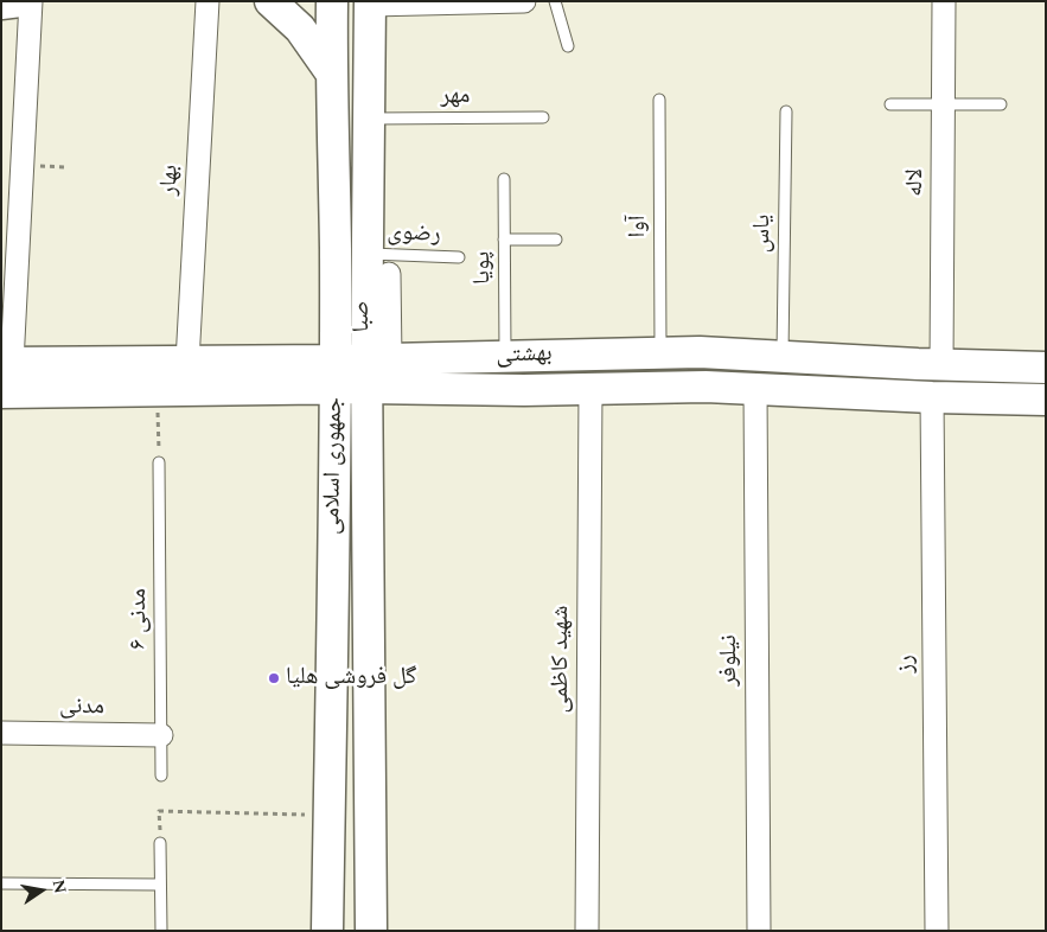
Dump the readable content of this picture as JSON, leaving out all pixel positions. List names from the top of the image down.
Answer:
{
  "streets": {
    "main road": ["بهشتی", "جمهوری اسلامی"],
    "street": [
      "بهار",
      "لاله",
      "شهید کاظمی",
      "نیلوفر",
      "رز",
      "مدنی"
    ],
    "lane": [
      "مهر",
      "آوا",
      "یاس",
      "رضوی",
      "پویا",
      "مدنی ۶"
    ]
  },
  "crossings": [
    ["مهر", "جمهوری اسلامی"],
    ["بهار", "بهشتی"],
    ["لاله", "بهشتی"],
    ["آوا", "بهشتی"],
    ["یاس", "بهشتی"],
    ["رضوی", "جمهوری اسلامی"],
    ["پویا", "بهشتی"],
    ["بهشتی", "جمهوری اسلامی"],
    ["بهشتی", "شهید کاظمی"],
    ["بهشتی", "نیلوفر"],
    ["بهشتی", "رز"],
    ["مدنی ۶", "مدنی"]
  ],
  "places": ["گل فروشی هلیا"],
  "north": "right"
}
